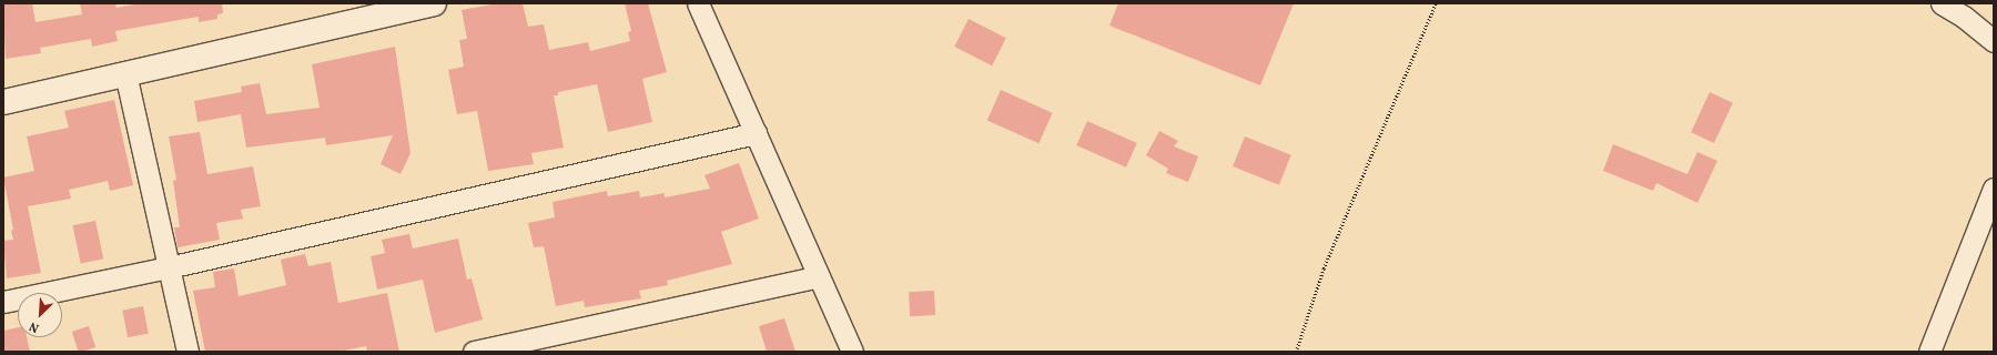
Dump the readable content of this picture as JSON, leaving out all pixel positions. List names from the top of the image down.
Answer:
{
  "north": "bottom left"
}
